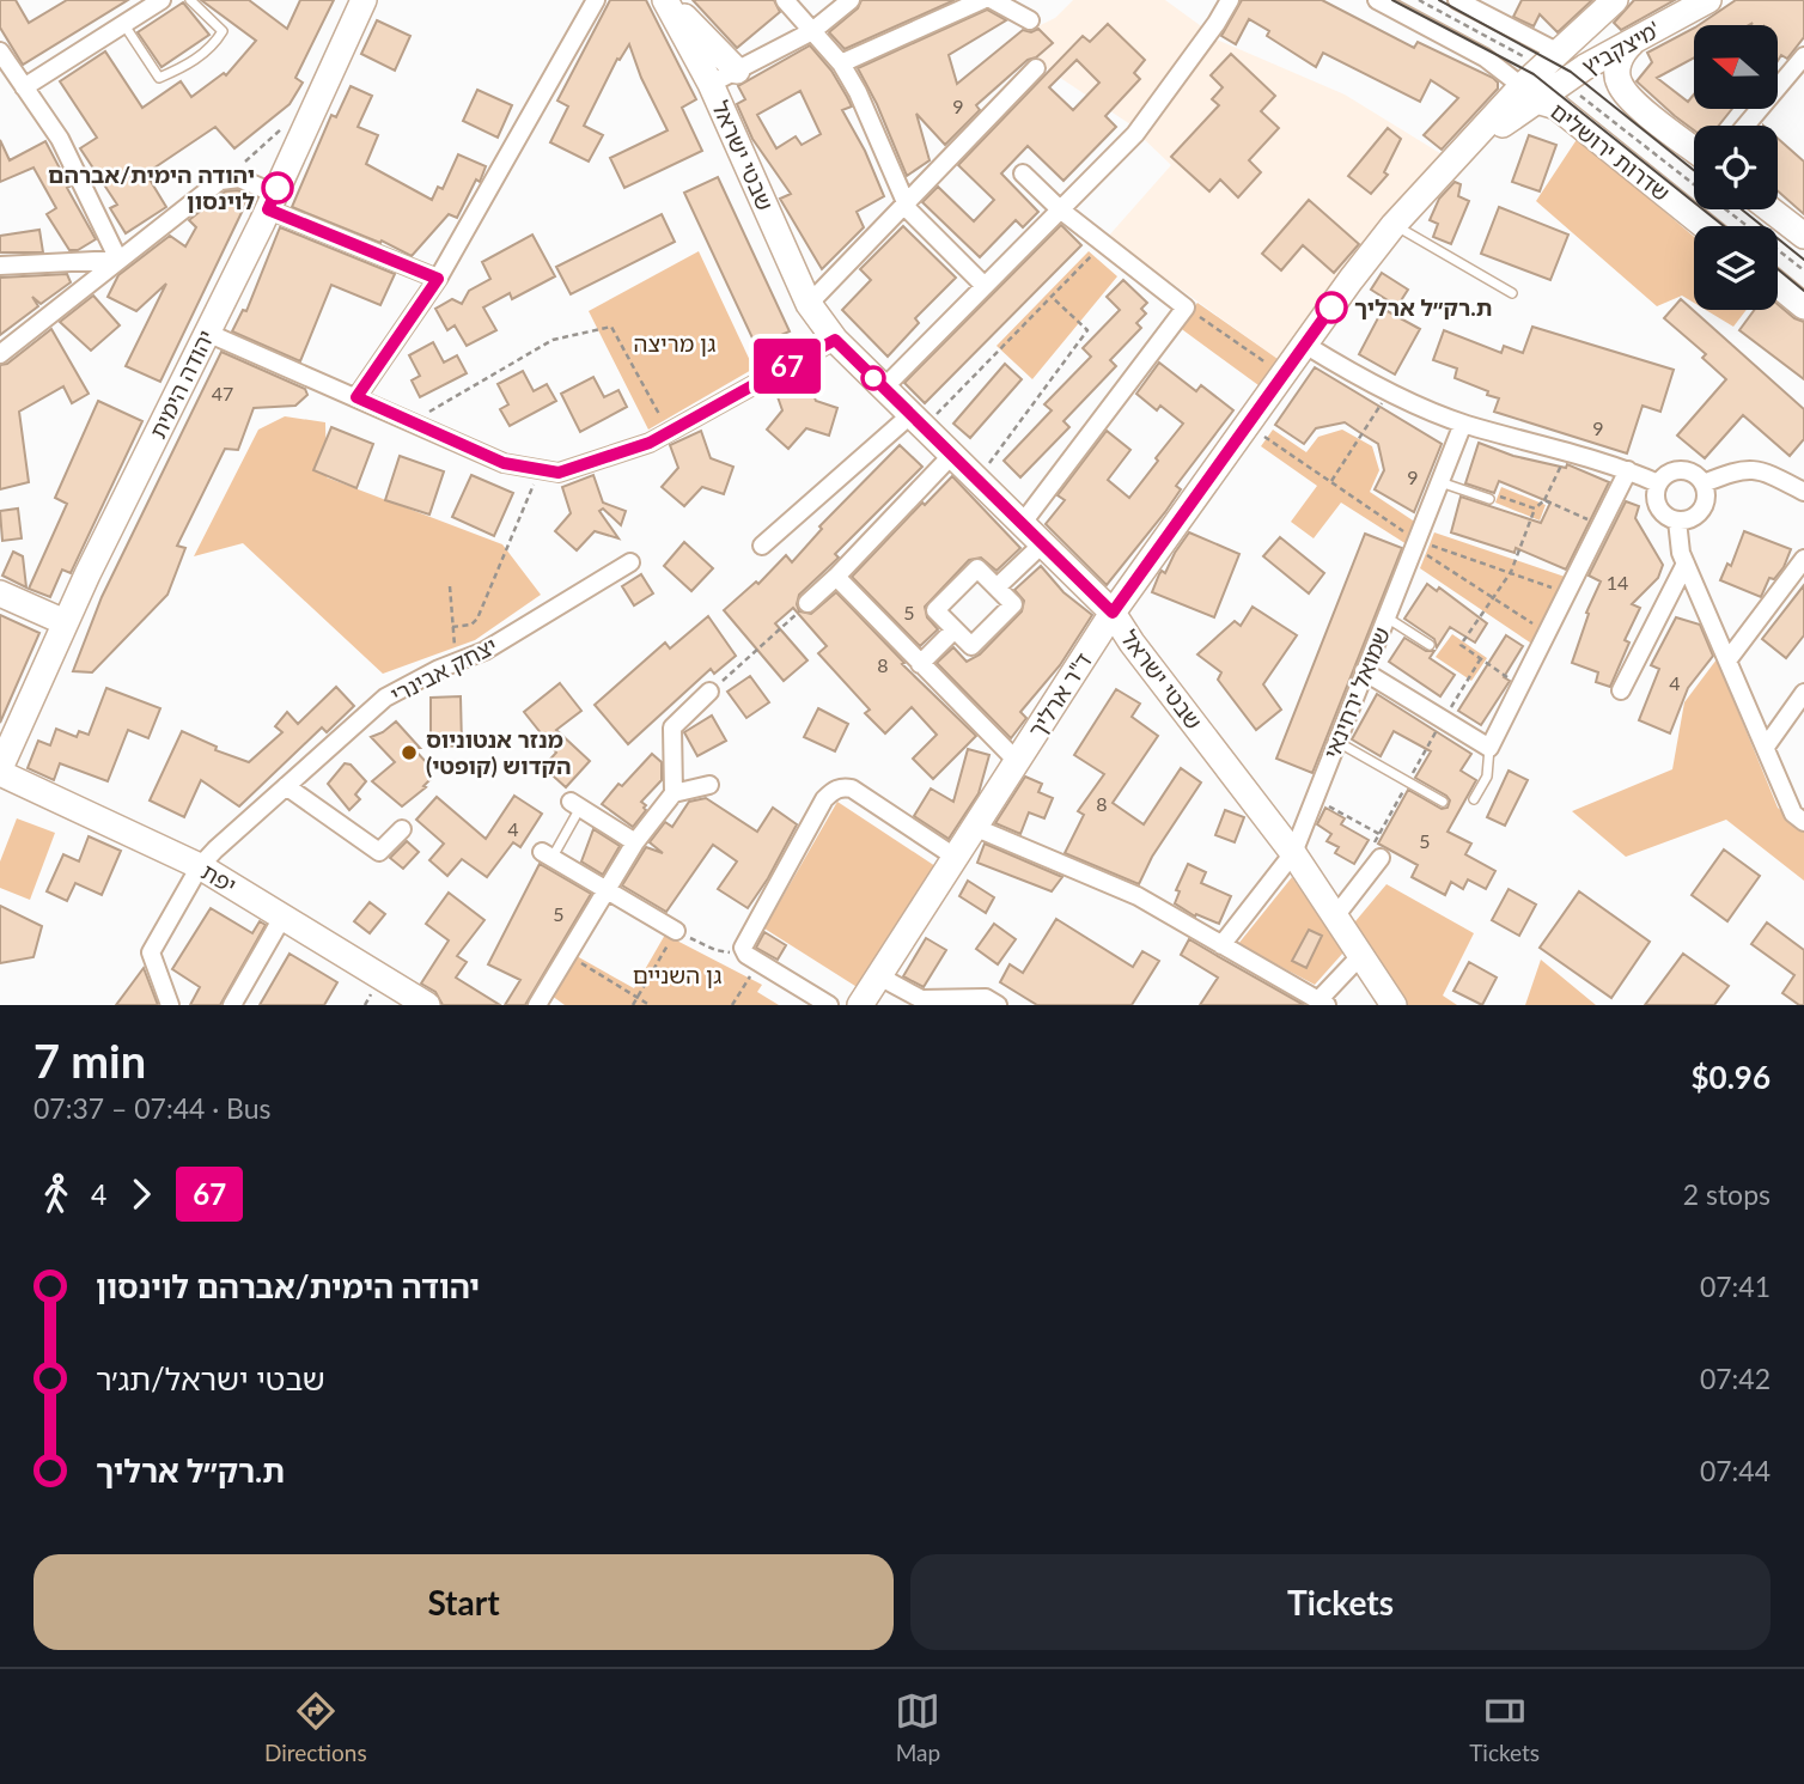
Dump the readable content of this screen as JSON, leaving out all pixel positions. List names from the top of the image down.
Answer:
{
  "streets": {
    "street": [
      "מיצקביץ'",
      "שדרות ירושלים",
      "שבטי ישראל",
      "יהודה הימית",
      "יצחק אבינרי",
      "שמואל ירחינאי",
      "ד\"ר ארליך",
      "יפת"
    ]
  },
  "crossings": [
    ["מיצקביץ'", "ד\"ר ארליך"],
    ["שדרות ירושלים", "ד\"ר ארליך"],
    ["שבטי ישראל", "שמואל ירחינאי"],
    ["שבטי ישראל", "ד\"ר ארליך"],
    ["יהודה הימית", "יפת"],
    ["יצחק אבינרי", "יפת"]
  ],
  "parks": ["גן מריצה", "גן השניים"],
  "places": ["יהודה הימית/אברהם לוינסון", "ת.רק״ל ארליך", "מנזר אנטוניוס הקדוש (קופטי)"],
  "lines": ["bus line 67"],
  "house_numbers": [
    "9",
    "47",
    "9",
    "9",
    "14",
    "5",
    "8",
    "4",
    "8",
    "4",
    "5",
    "5"
  ],
  "north": "left",
  "page": {
    "on_map": "67",
    "heading": ["7 min", "07:37 – 07:44 · Bus", "$0.96"],
    "legs": ["4", "67", "2 stops"],
    "list": [
      {
        "name": "יהודה הימית/אברהם לוינסון",
        "value": "07:41"
      },
      {
        "name": "שבטי ישראל/תג׳ר",
        "value": "07:42"
      },
      {
        "name": "ת.רק״ל ארליך",
        "value": "07:44"
      }
    ],
    "buttons": ["Start", "Tickets"],
    "tabs": ["Directions", "Map", "Tickets"]
  }
}
